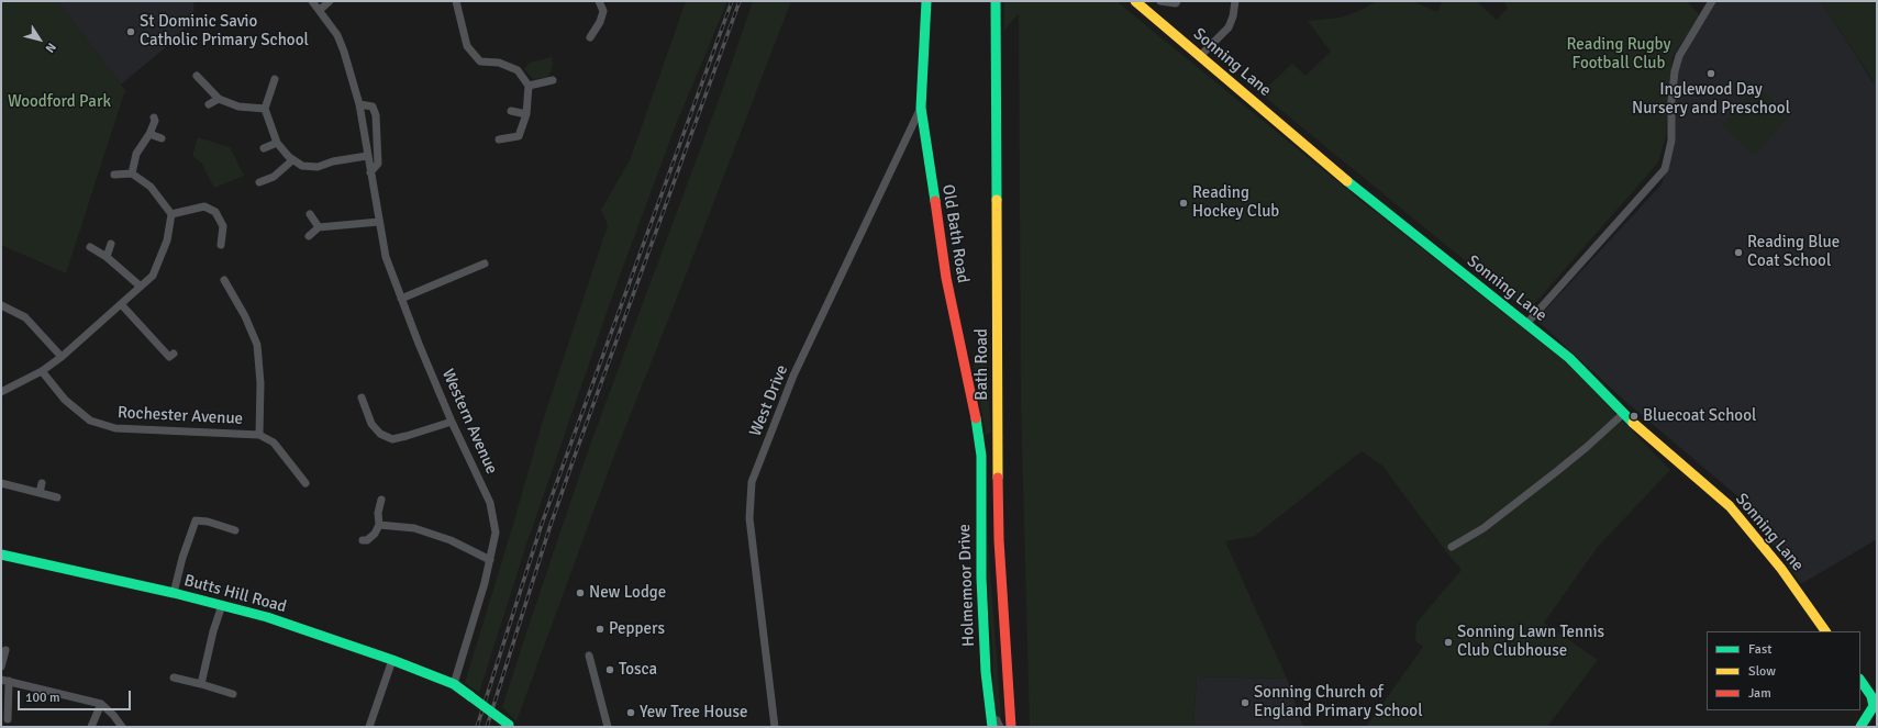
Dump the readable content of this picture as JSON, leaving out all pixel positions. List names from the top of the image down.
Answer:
{
  "streets": {
    "main road": [
      "Sonning Lane",
      "Old Bath Road",
      "Bath Road",
      "Holmemoor Drive",
      "Butts Hill Road"
    ],
    "street": ["West Drive", "Rochester Avenue", "Western Avenue"]
  },
  "crossings": [
    ["Old Bath Road", "West Drive"],
    ["Old Bath Road", "Holmemoor Drive"],
    ["Western Avenue", "Butts Hill Road"]
  ],
  "parks": ["Reading Rugby Football Club", "Woodford Park"],
  "places": [
    "St Dominic Savio Catholic Primary School",
    "Inglewood Day Nursery and Preschool",
    "Reading Hockey Club",
    "Reading Blue Coat School",
    "Bluecoat School",
    "New Lodge",
    "Peppers",
    "Sonning Lawn Tennis Club Clubhouse",
    "Tosca",
    "Sonning Church of England Primary School",
    "Yew Tree House"
  ],
  "legend": ["Fast", "Slow", "Jam"],
  "scale_bar": "100 m",
  "north": "bottom right"
}
